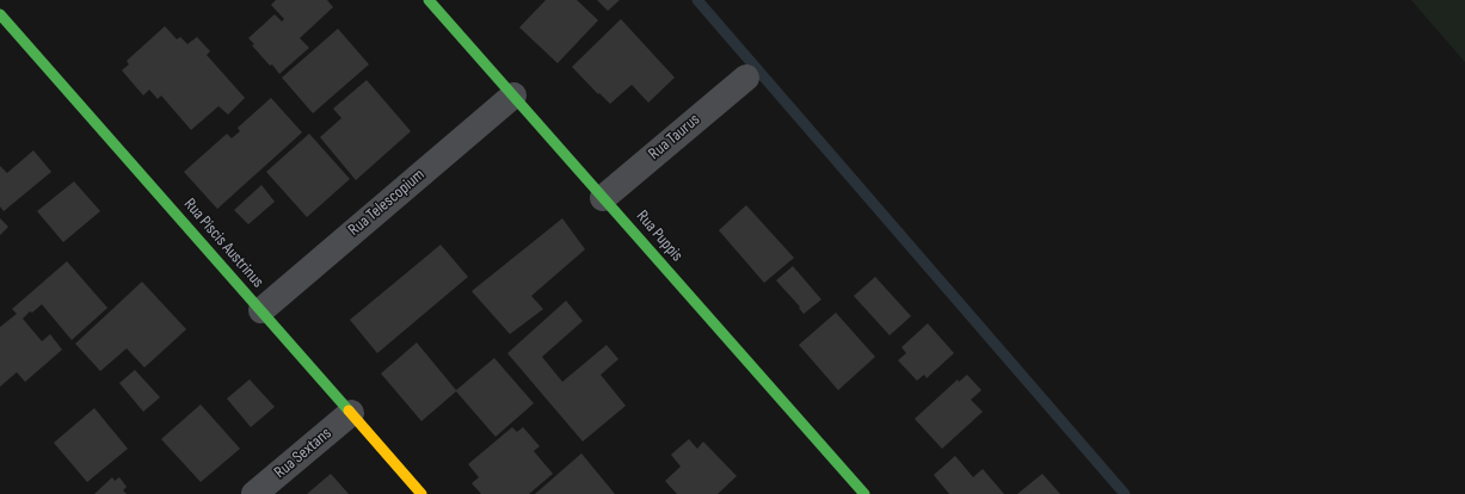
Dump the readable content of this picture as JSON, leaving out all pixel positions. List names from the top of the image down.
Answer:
{
  "streets": {
    "street": [
      "Rua Taurus",
      "Rua Telescopium",
      "Rua Puppis",
      "Rua Piscis Austrinus",
      "Rua Sextans"
    ]
  },
  "crossings": [
    ["Rua Taurus", "Rua Puppis"],
    ["Rua Telescopium", "Rua Puppis"],
    ["Rua Telescopium", "Rua Piscis Austrinus"],
    ["Rua Piscis Austrinus", "Rua Sextans"]
  ]
}
